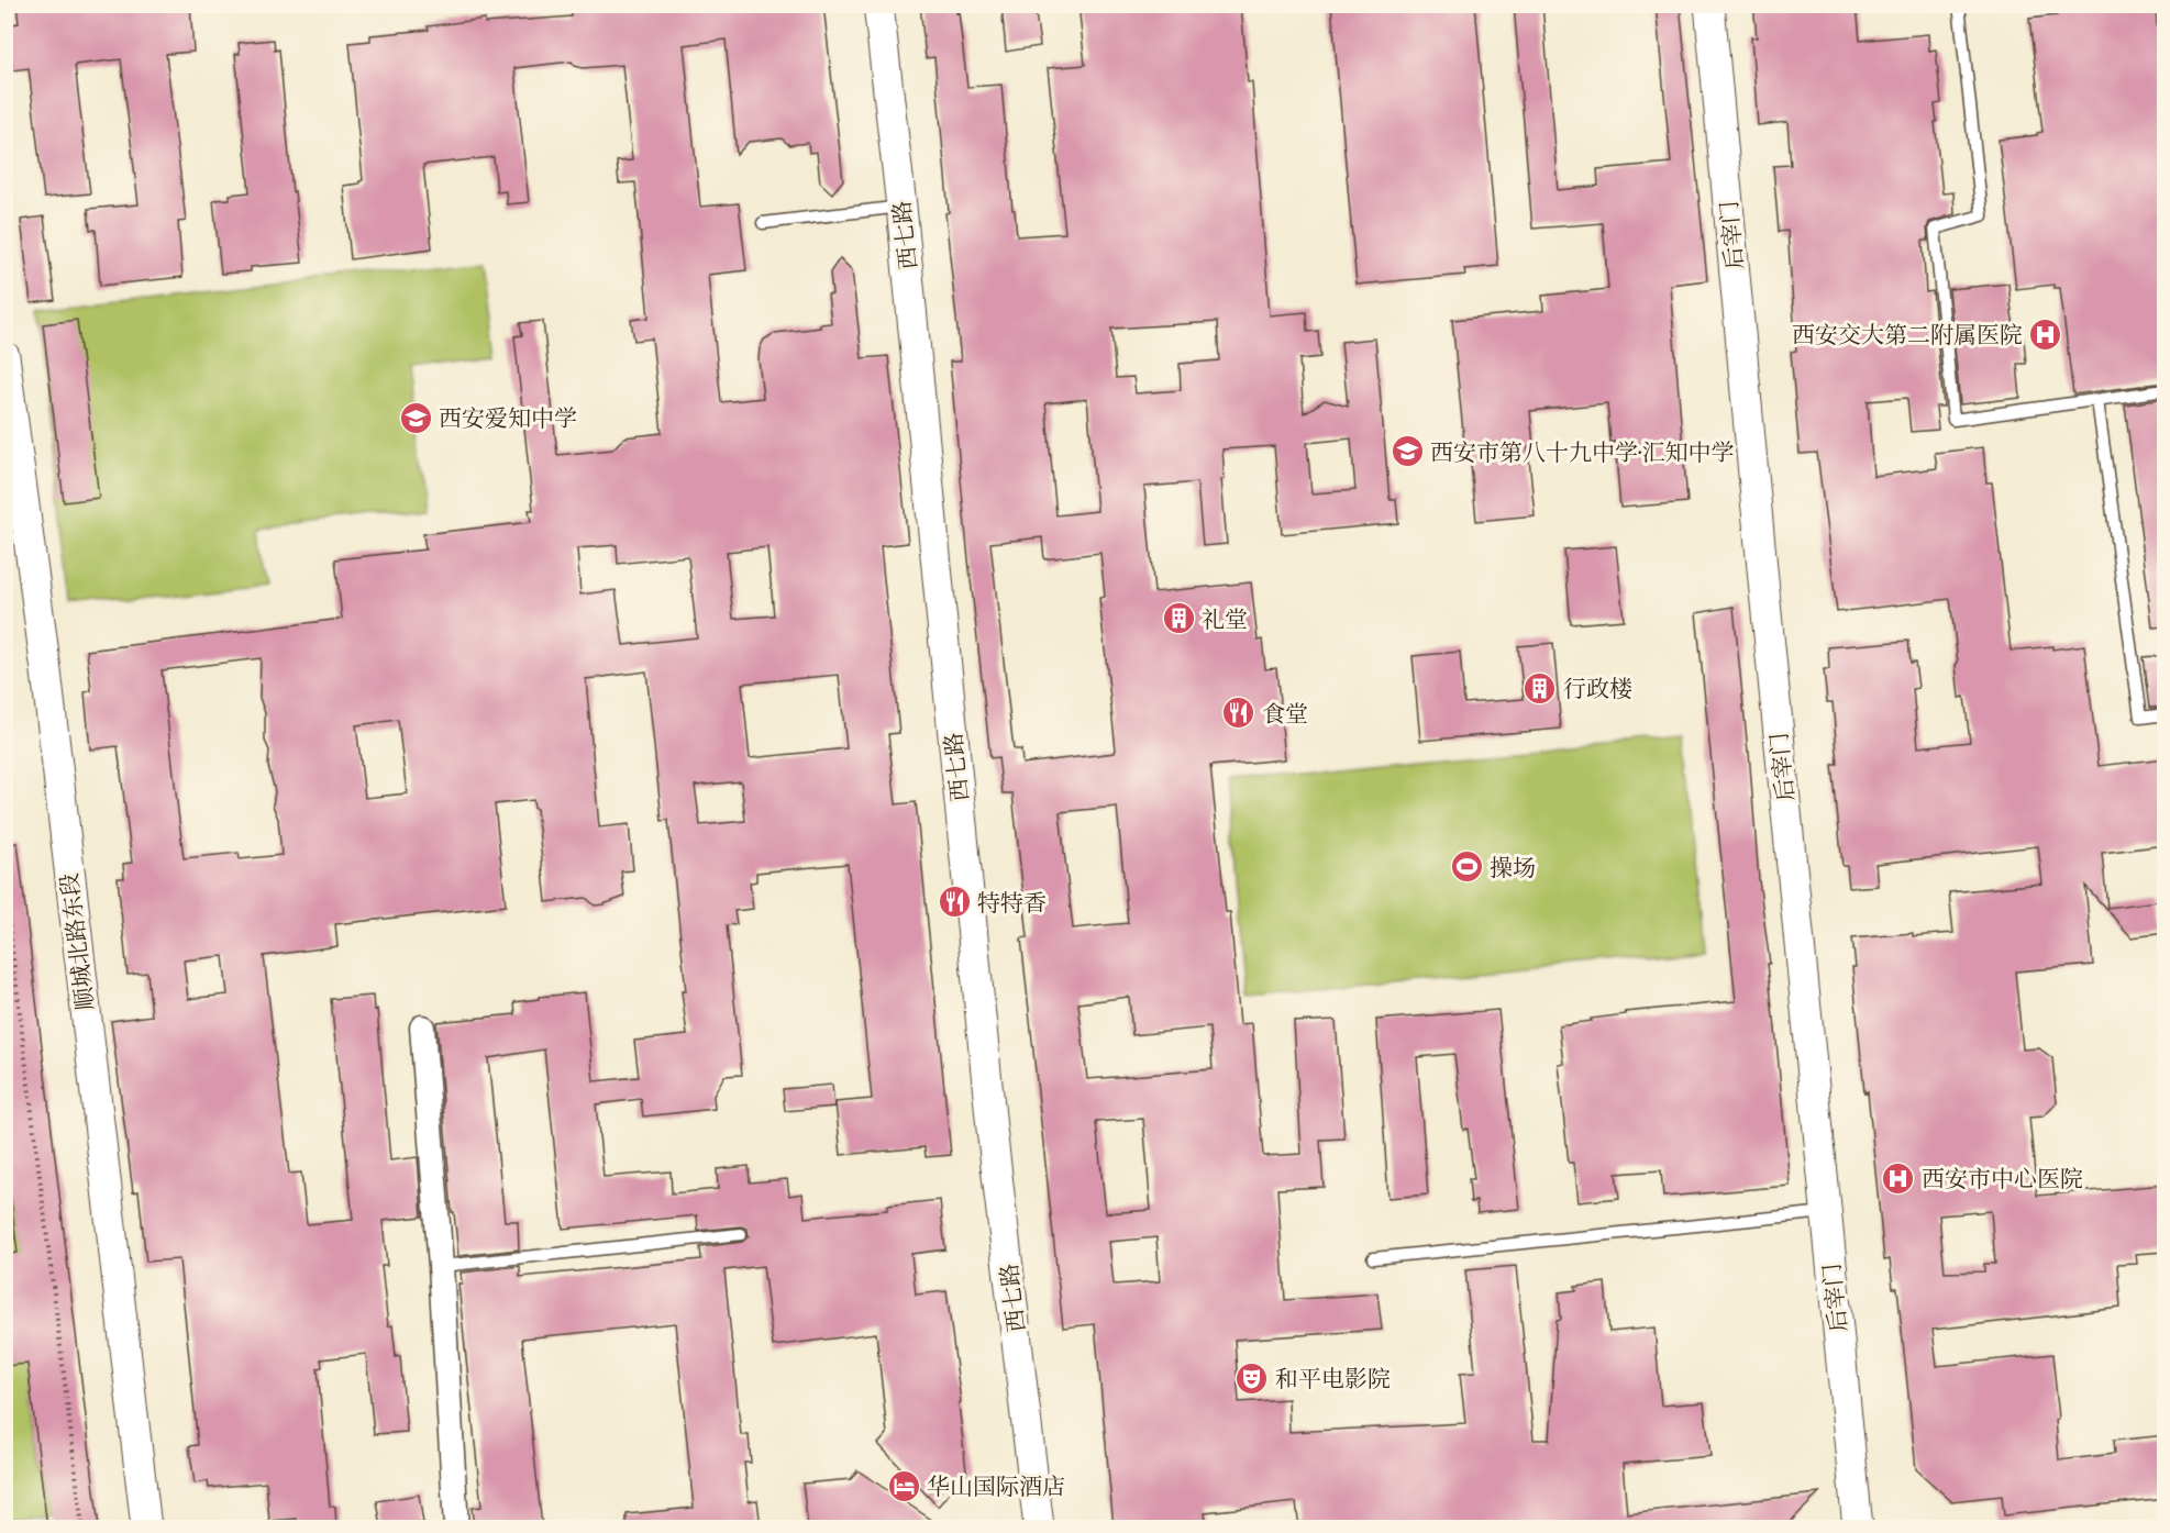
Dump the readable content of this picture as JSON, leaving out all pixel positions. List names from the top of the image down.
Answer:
{
  "streets": {
    "street": ["西七路", "后宰门", "顺城北路东段"]
  },
  "places": {
    "hospital": ["西安交大第二附属医院", "西安市中心医院"],
    "school or university": ["西安爱知中学", "西安市第八十九中学·汇知中学"],
    "building": ["礼堂", "行政楼"],
    "restaurant": ["食堂", "特特香"],
    "sports": ["操场"],
    "theatre": ["和平电影院"],
    "hotel": ["华山国际酒店"]
  }
}
